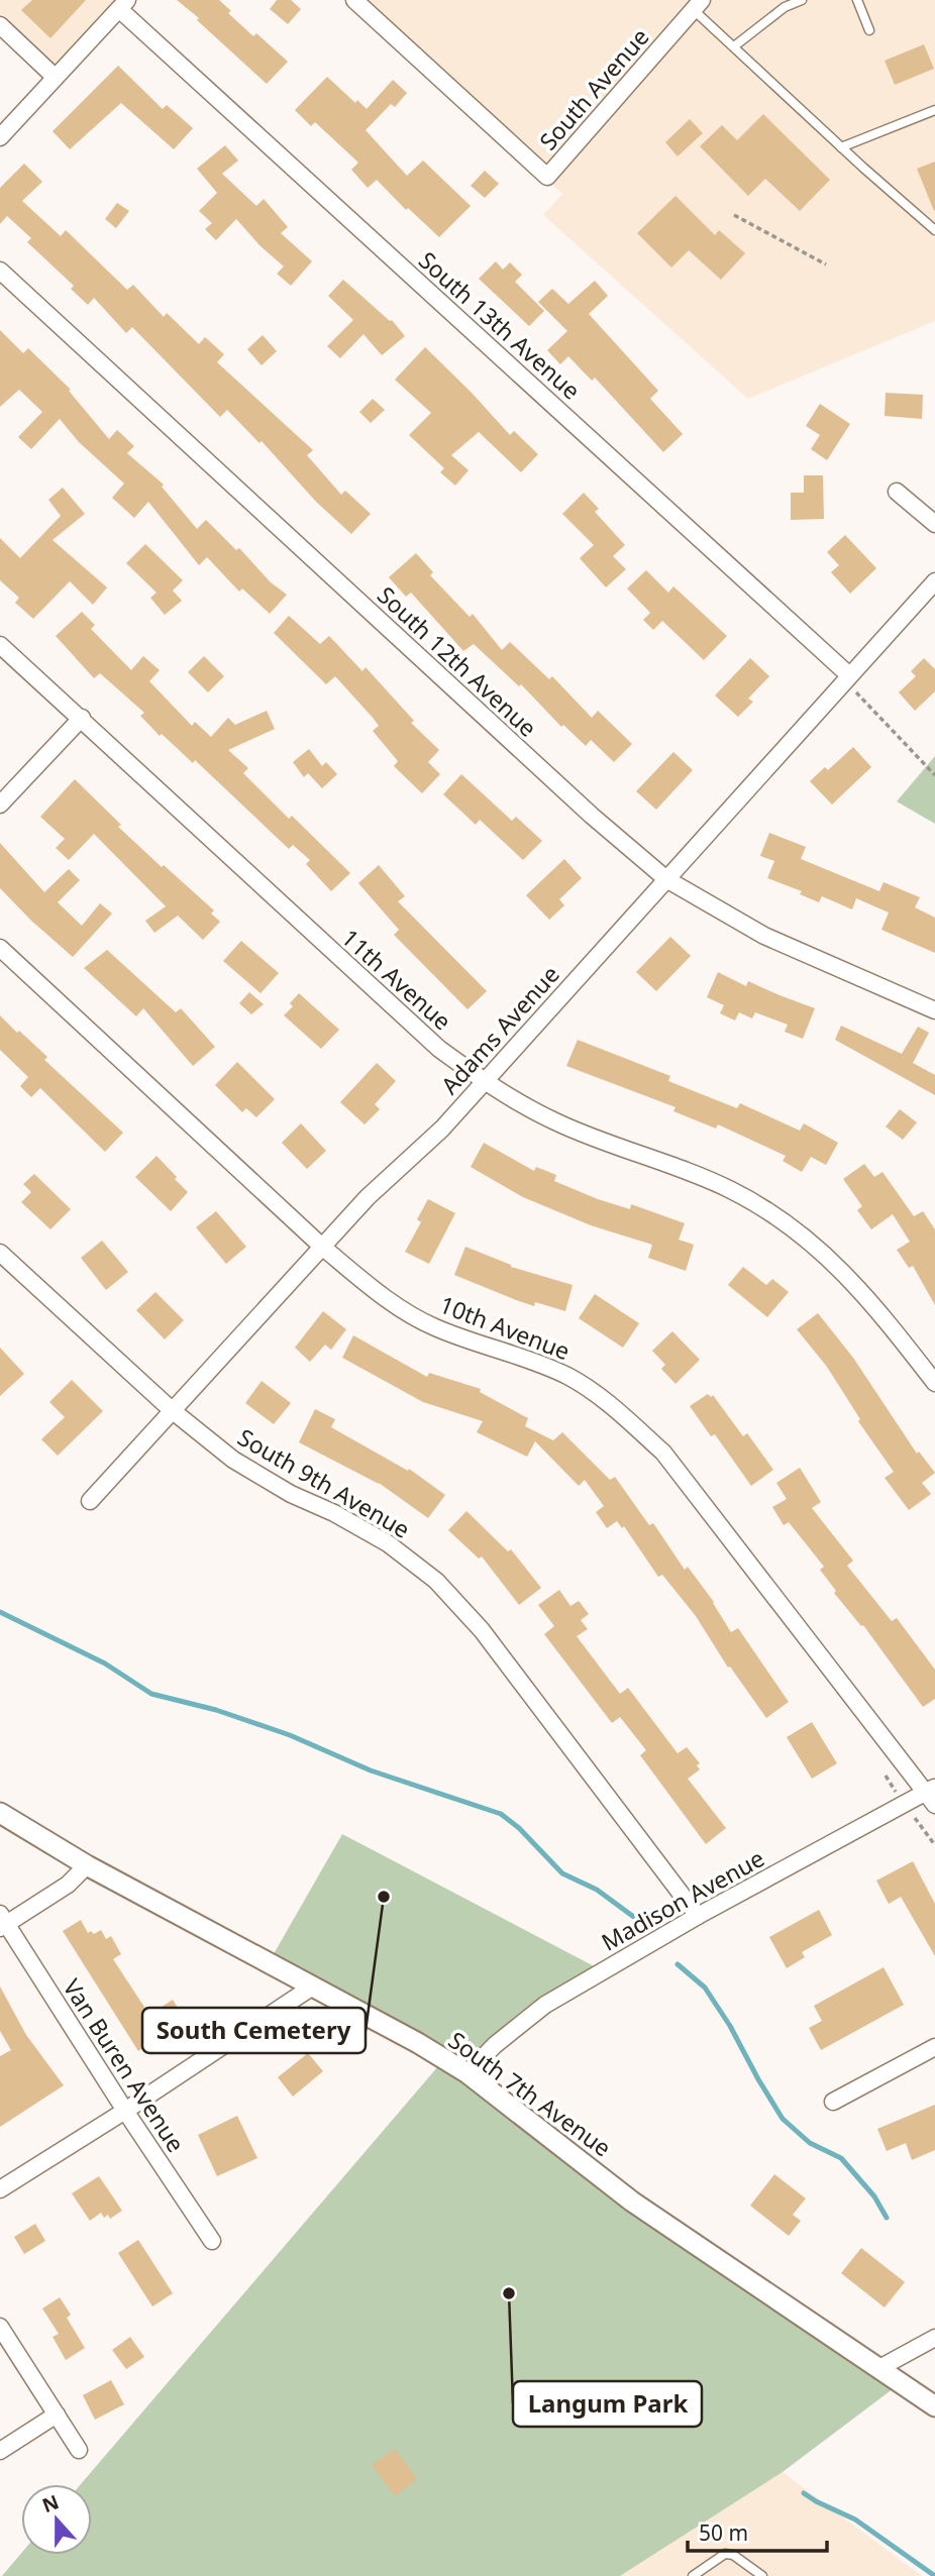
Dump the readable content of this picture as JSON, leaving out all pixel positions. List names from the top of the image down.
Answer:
{
  "streets": {
    "street": [
      "South Avenue",
      "South 13th Avenue",
      "South 12th Avenue",
      "11th Avenue",
      "Adams Avenue",
      "10th Avenue",
      "South 9th Avenue",
      "Madison Avenue",
      "Van Buren Avenue",
      "South 7th Avenue"
    ]
  },
  "crossings": [
    ["South 13th Avenue", "Adams Avenue"],
    ["South 12th Avenue", "Adams Avenue"],
    ["11th Avenue", "Adams Avenue"],
    ["Adams Avenue", "10th Avenue"],
    ["Adams Avenue", "South 9th Avenue"],
    ["10th Avenue", "Madison Avenue"],
    ["South 9th Avenue", "Madison Avenue"],
    ["Madison Avenue", "South 7th Avenue"]
  ],
  "places": ["South Cemetery", "Langum Park"],
  "scale_bar": "50 m",
  "north": "top"
}
